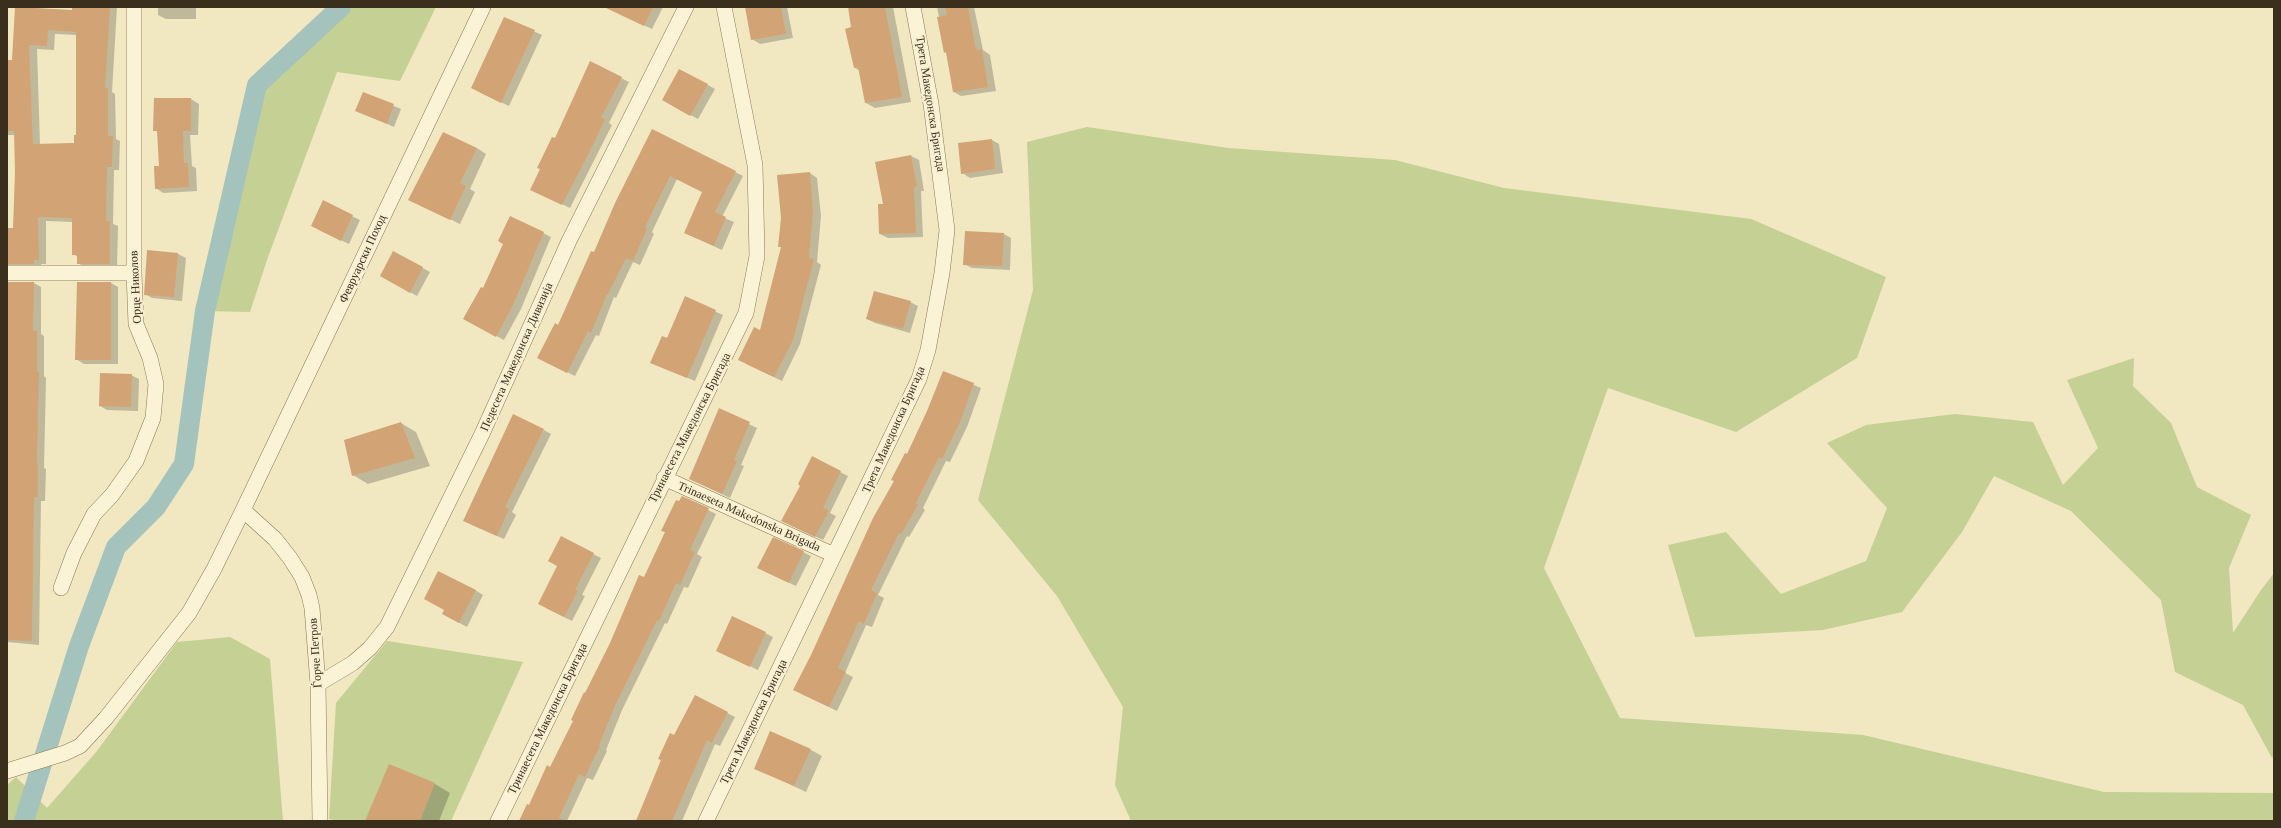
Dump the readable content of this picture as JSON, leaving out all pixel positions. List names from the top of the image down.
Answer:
{
  "streets": {
    "street": [
      "Трета Македонска Бригада",
      "Февруарски Поход",
      "Орце Николов",
      "Педесета Македонска Дивизија",
      "Тринаесета Македонска Бригада",
      "Trinaeseta Makedonska Brigada",
      "Ѓорче Петров"
    ]
  },
  "crossings": [
    ["Трета Македонска Бригада", "Trinaeseta Makedonska Brigada"],
    ["Февруарски Поход", "Ѓорче Петров"],
    ["Педесета Македонска Дивизија", "Ѓорче Петров"],
    ["Тринаесета Македонска Бригада", "Trinaeseta Makedonska Brigada"]
  ]
}
